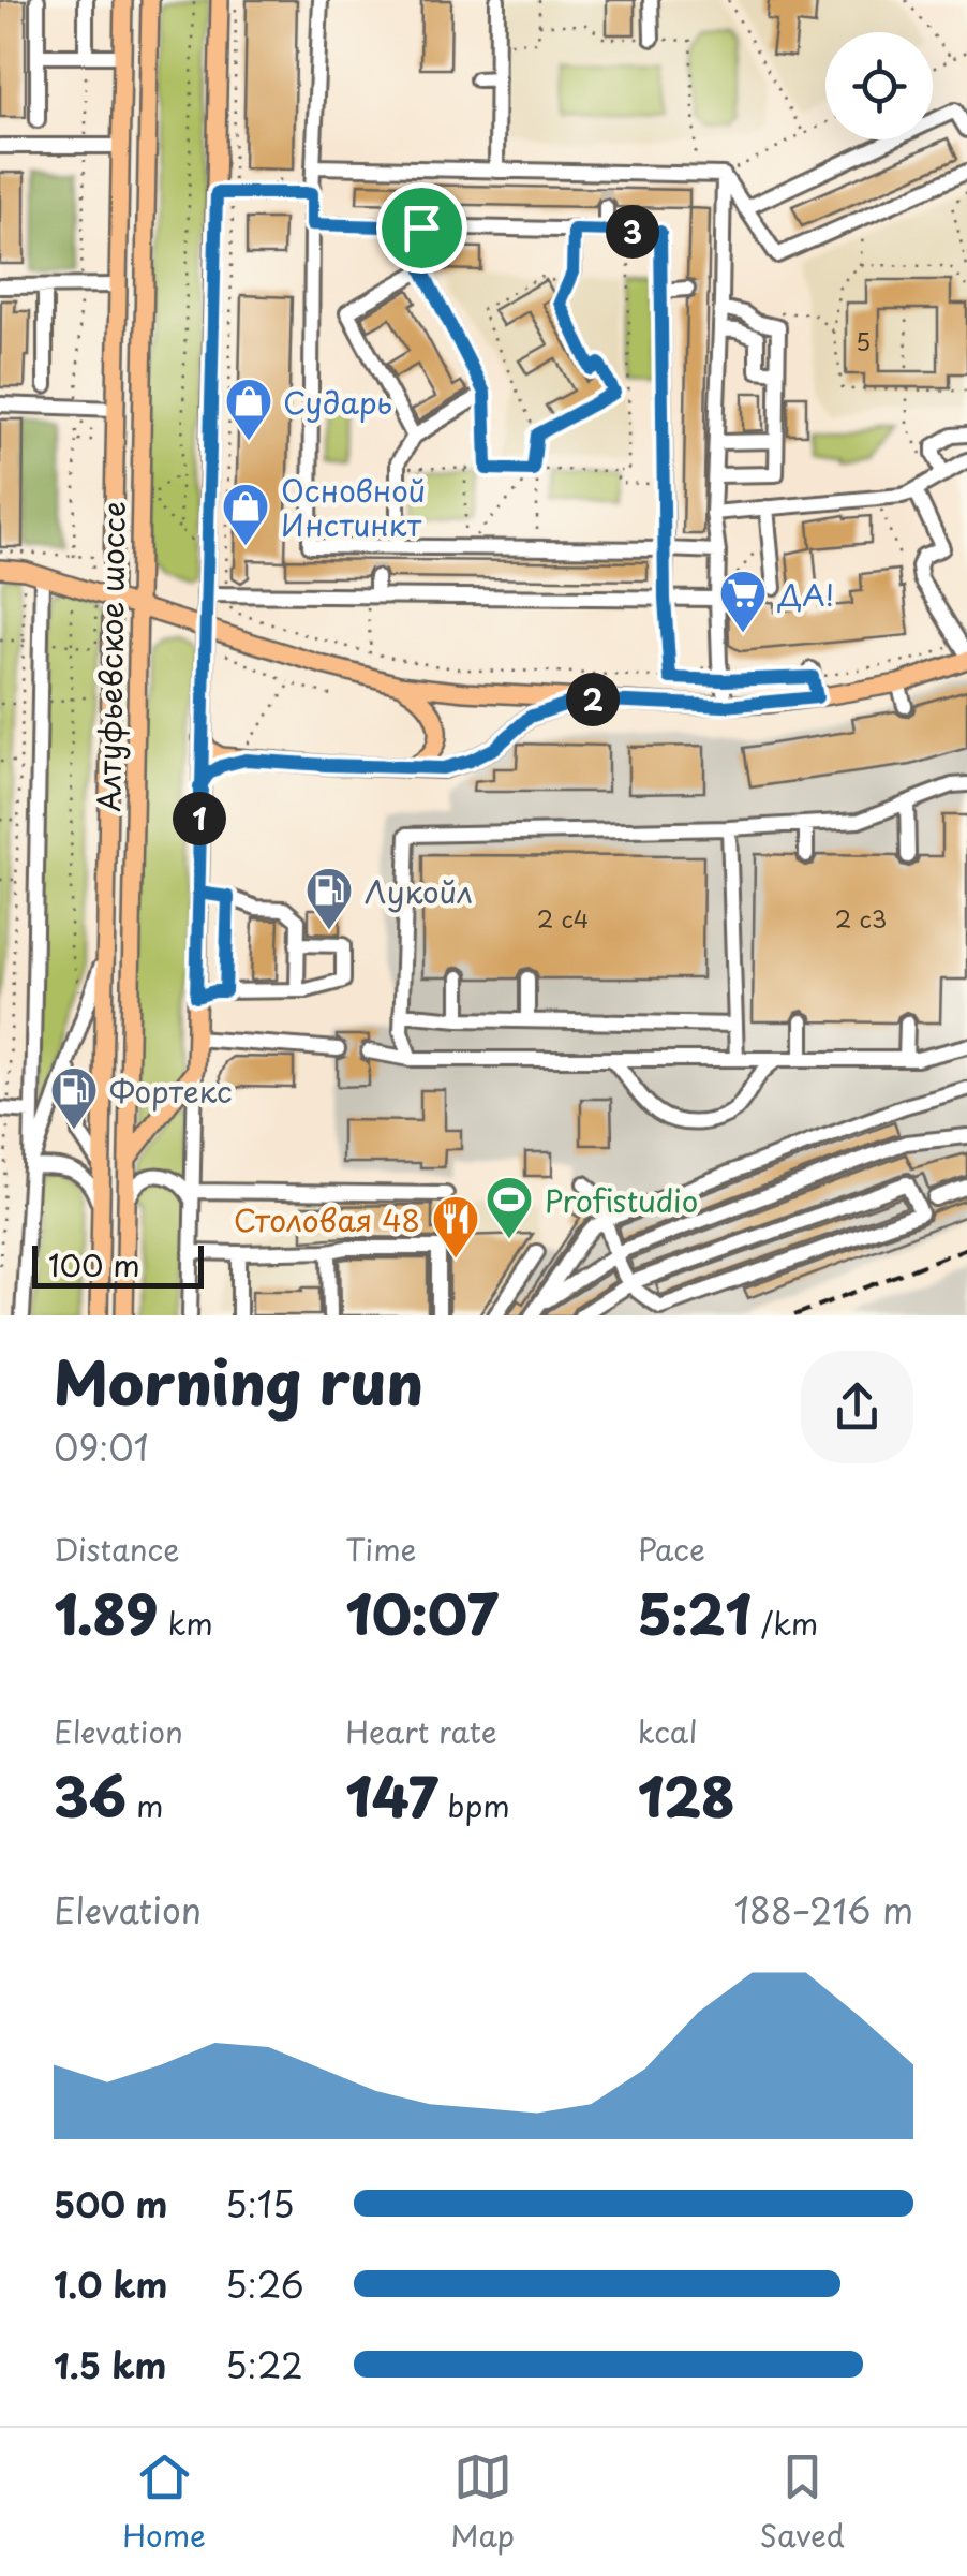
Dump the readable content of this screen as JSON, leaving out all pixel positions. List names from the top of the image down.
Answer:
{
  "streets": {
    "main road": ["Алтуфьевское шоссе"]
  },
  "places": {
    "shop": ["Сударь", "Основной Инстинкт"],
    "supermarket": ["ДА!"],
    "fuel station": ["Лукойл", "Фортекс"],
    "sports": ["Profistudio"],
    "restaurant": ["Столовая 48"]
  },
  "house_numbers": ["5", "2 с4", "2 с3"],
  "scale_bar": "100 m",
  "page": {
    "pins": ["3", "2", "1"],
    "scale": "100 m",
    "heading": ["Morning run", "09:01"],
    "stats": [
      ["Distance", "1.89 km"],
      ["Time", "10:07"],
      ["Pace", "5:21 /km"],
      ["Elevation", "36 m"],
      ["Heart rate", "147 bpm"],
      ["kcal", "128"]
    ],
    "chart": ["Elevation", "188–216 m"],
    "list": [
      {
        "name": "500 m",
        "note": "5:15"
      },
      {
        "name": "1.0 km",
        "note": "5:26"
      },
      {
        "name": "1.5 km",
        "note": "5:22"
      }
    ],
    "tabs": ["Home", "Map", "Saved"]
  }
}
